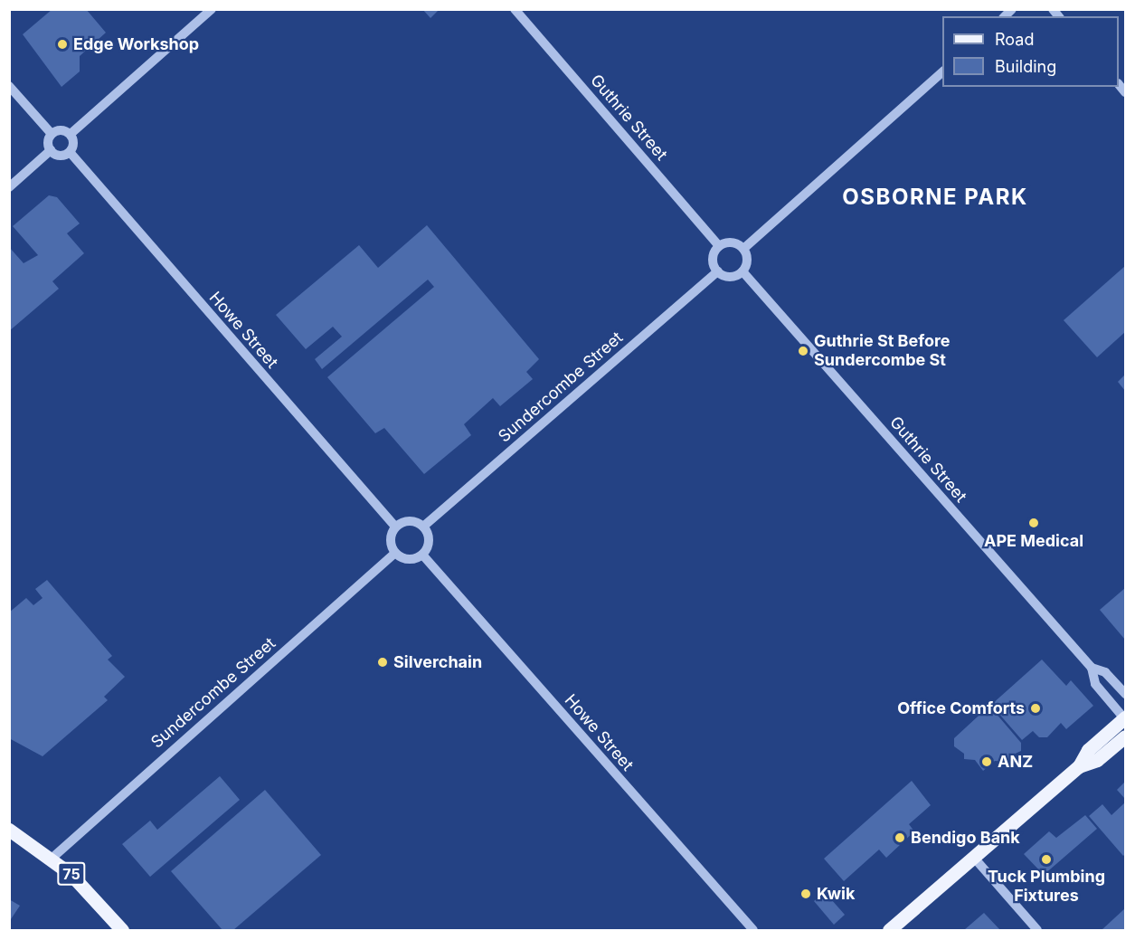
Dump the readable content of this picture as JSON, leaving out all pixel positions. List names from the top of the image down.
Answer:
{
  "streets": {
    "main road": ["75"],
    "street": ["Guthrie Street", "Howe Street", "Sundercombe Street"]
  },
  "crossings": [
    ["Guthrie Street", "Sundercombe Street"],
    ["Howe Street", "Sundercombe Street"],
    ["Sundercombe Street", "75"]
  ],
  "districts": ["OSBORNE PARK"],
  "places": [
    "Edge Workshop",
    "Guthrie St Before Sundercombe St",
    "APE Medical",
    "Silverchain",
    "Office Comforts",
    "ANZ",
    "Bendigo Bank",
    "Tuck Plumbing Fixtures",
    "Kwik"
  ],
  "legend": ["Road", "Building"]
}
